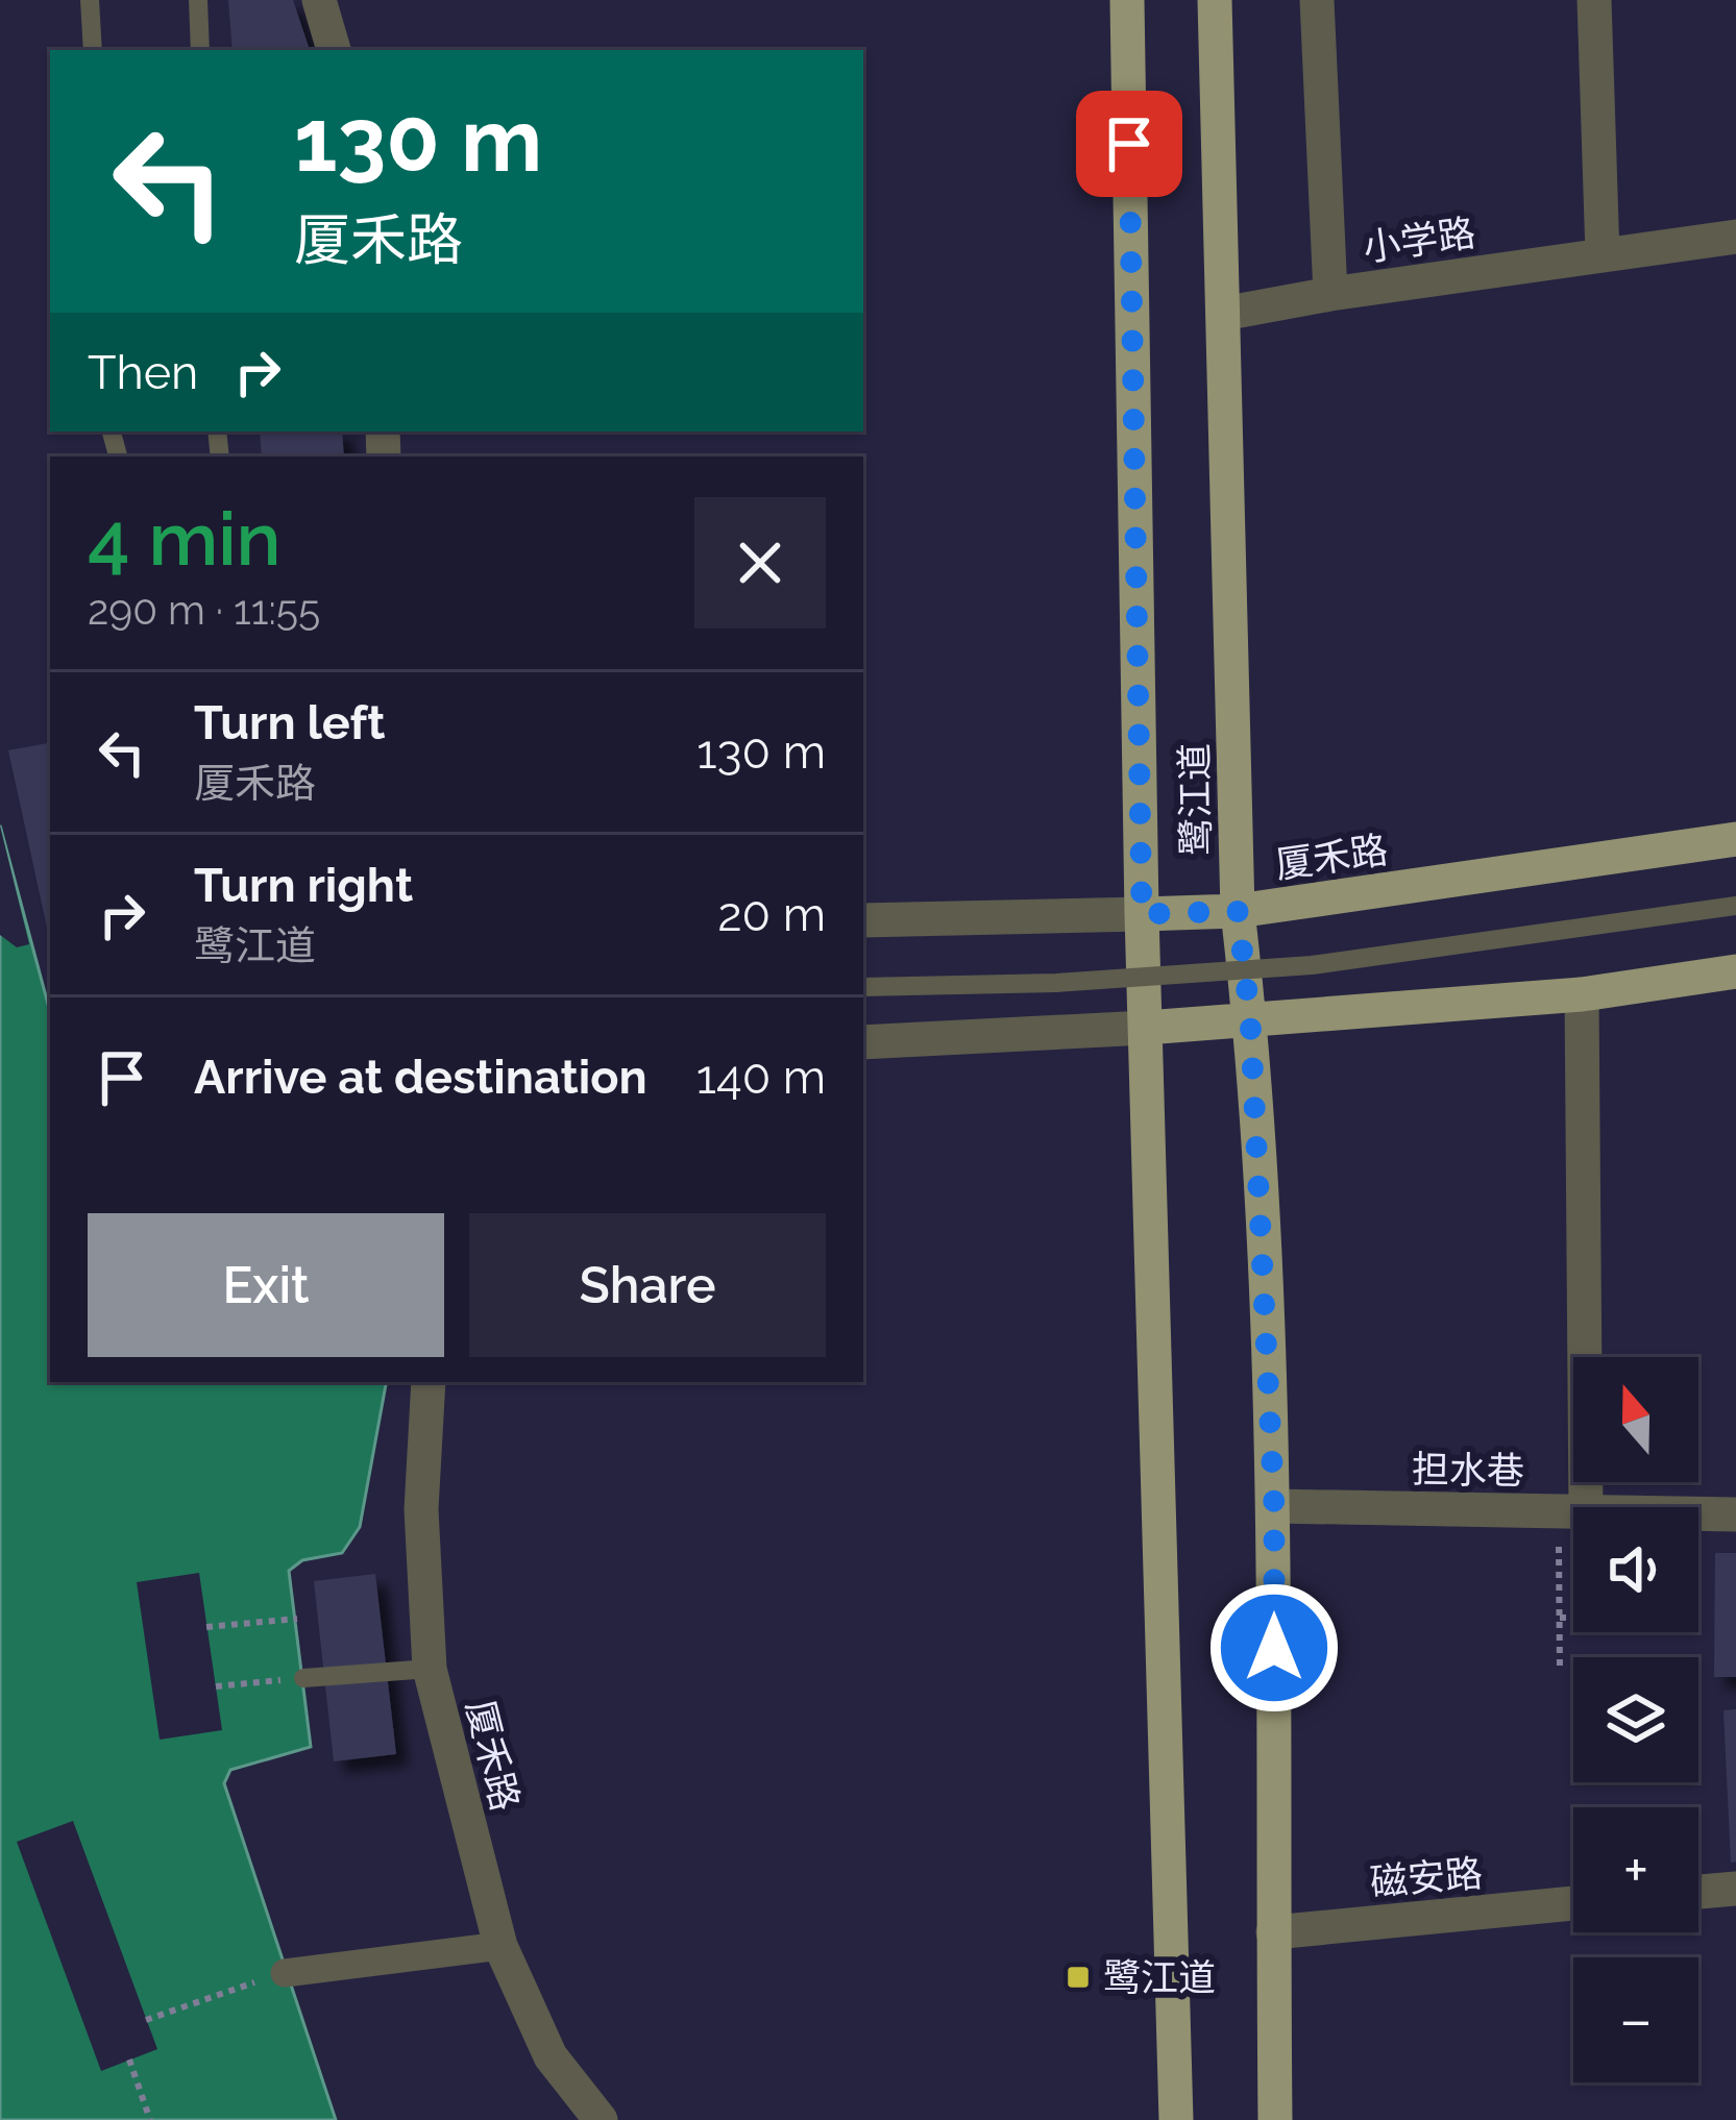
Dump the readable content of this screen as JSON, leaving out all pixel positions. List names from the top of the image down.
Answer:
{
  "streets": {
    "main road": ["鹭江道", "厦禾路"],
    "street": ["小学路", "担水巷", "磁安路"]
  },
  "crossings": [
    ["鹭江道", "厦禾路"],
    ["鹭江道", "担水巷"],
    ["鹭江道", "磁安路"]
  ],
  "places": {
    "transit": ["鹭江道"]
  },
  "north": "top",
  "page": {
    "turn": ["130 m", "厦禾路"],
    "then": "Then",
    "heading": ["4 min", "290 m · 11:55"],
    "list": [
      {
        "name": "Turn left",
        "note": "厦禾路",
        "value": "130 m"
      },
      {
        "name": "Turn right",
        "note": "鹭江道",
        "value": "20 m"
      },
      {
        "name": "Arrive at destination",
        "value": "140 m"
      }
    ],
    "buttons": ["Exit", "Share"],
    "map_buttons": ["+", "−"]
  }
}
